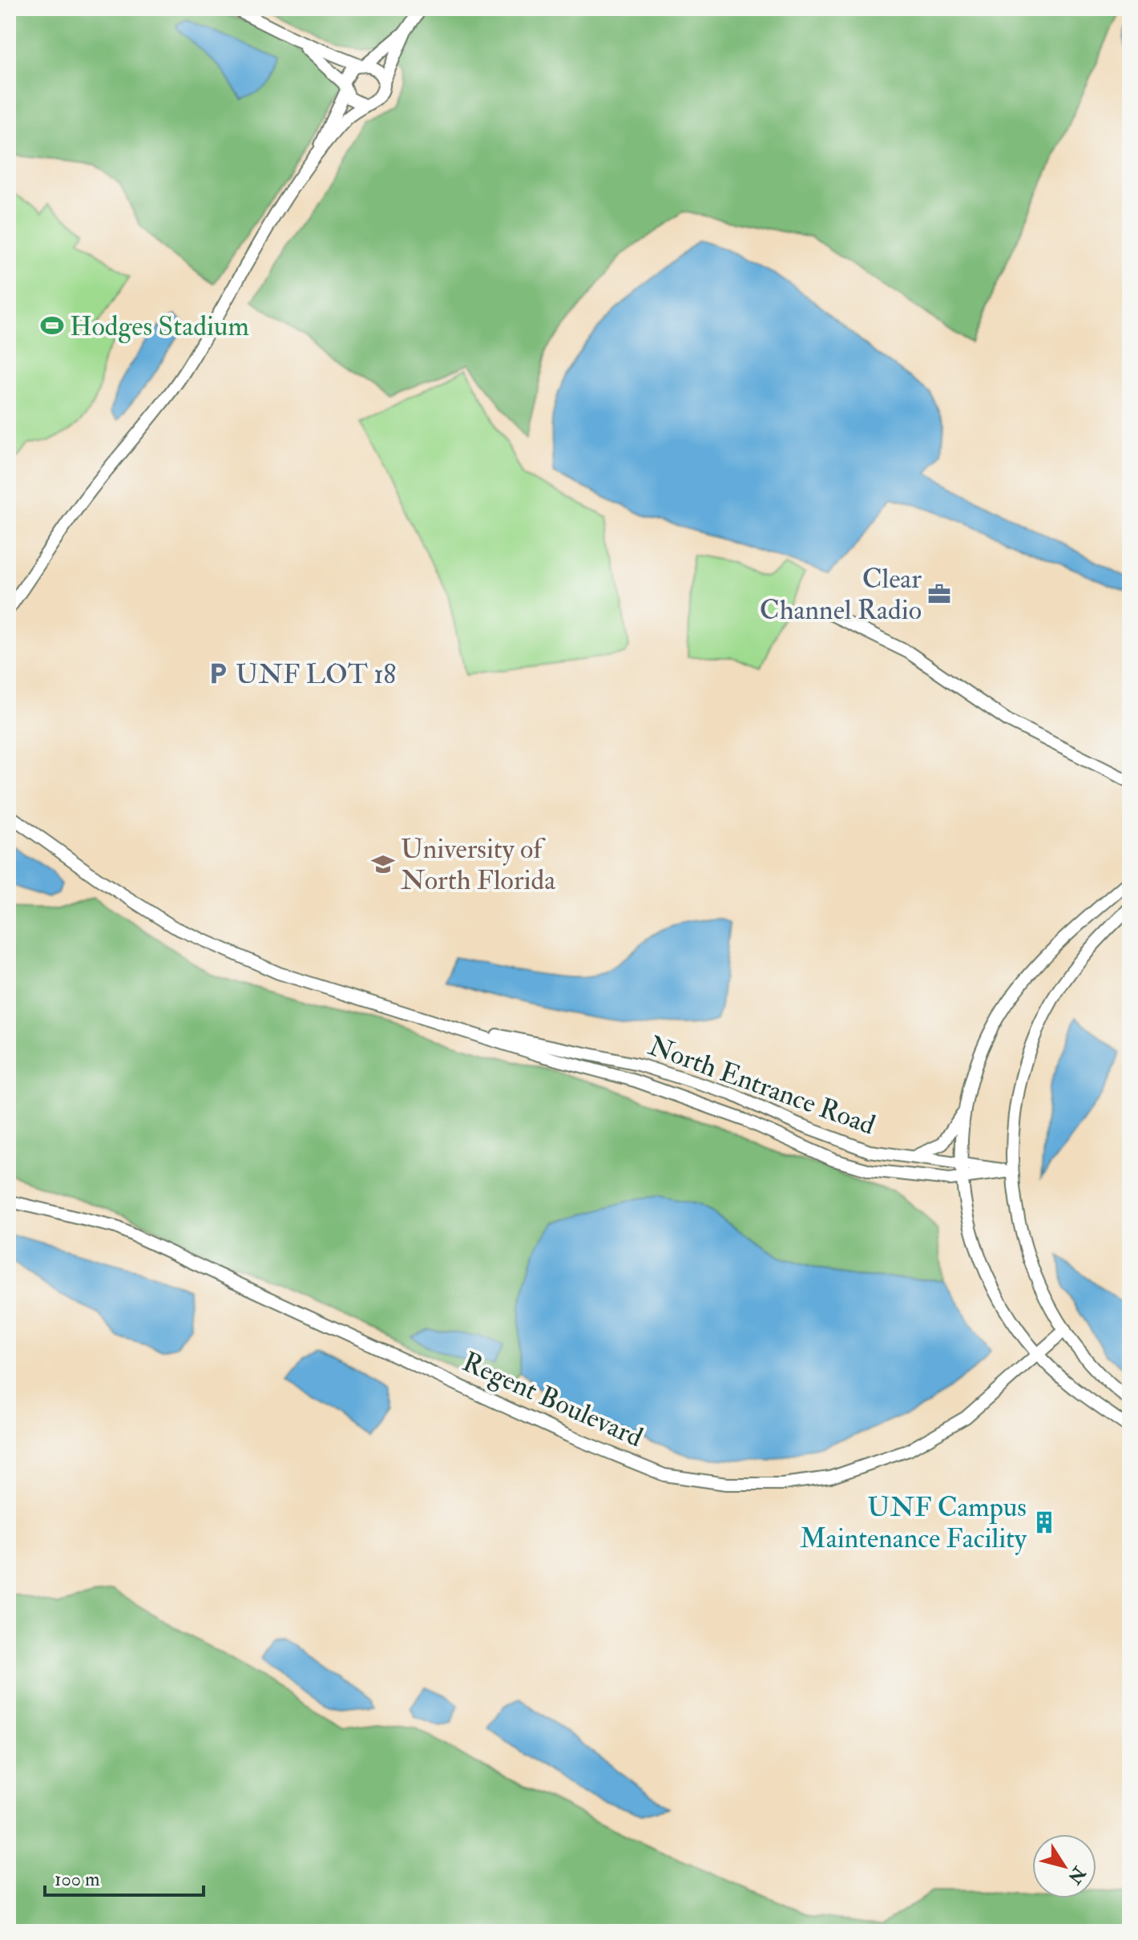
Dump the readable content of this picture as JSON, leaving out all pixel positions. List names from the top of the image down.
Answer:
{
  "streets": {
    "street": ["North Entrance Road", "Regent Boulevard"]
  },
  "places": {
    "sports": ["Hodges Stadium"],
    "office": ["Clear Channel Radio"],
    "parking": ["UNF LOT 18"],
    "school or university": ["University of North Florida"],
    "building": ["UNF Campus Maintenance Facility"]
  },
  "scale_bar": "100 m",
  "north": "bottom right"
}
